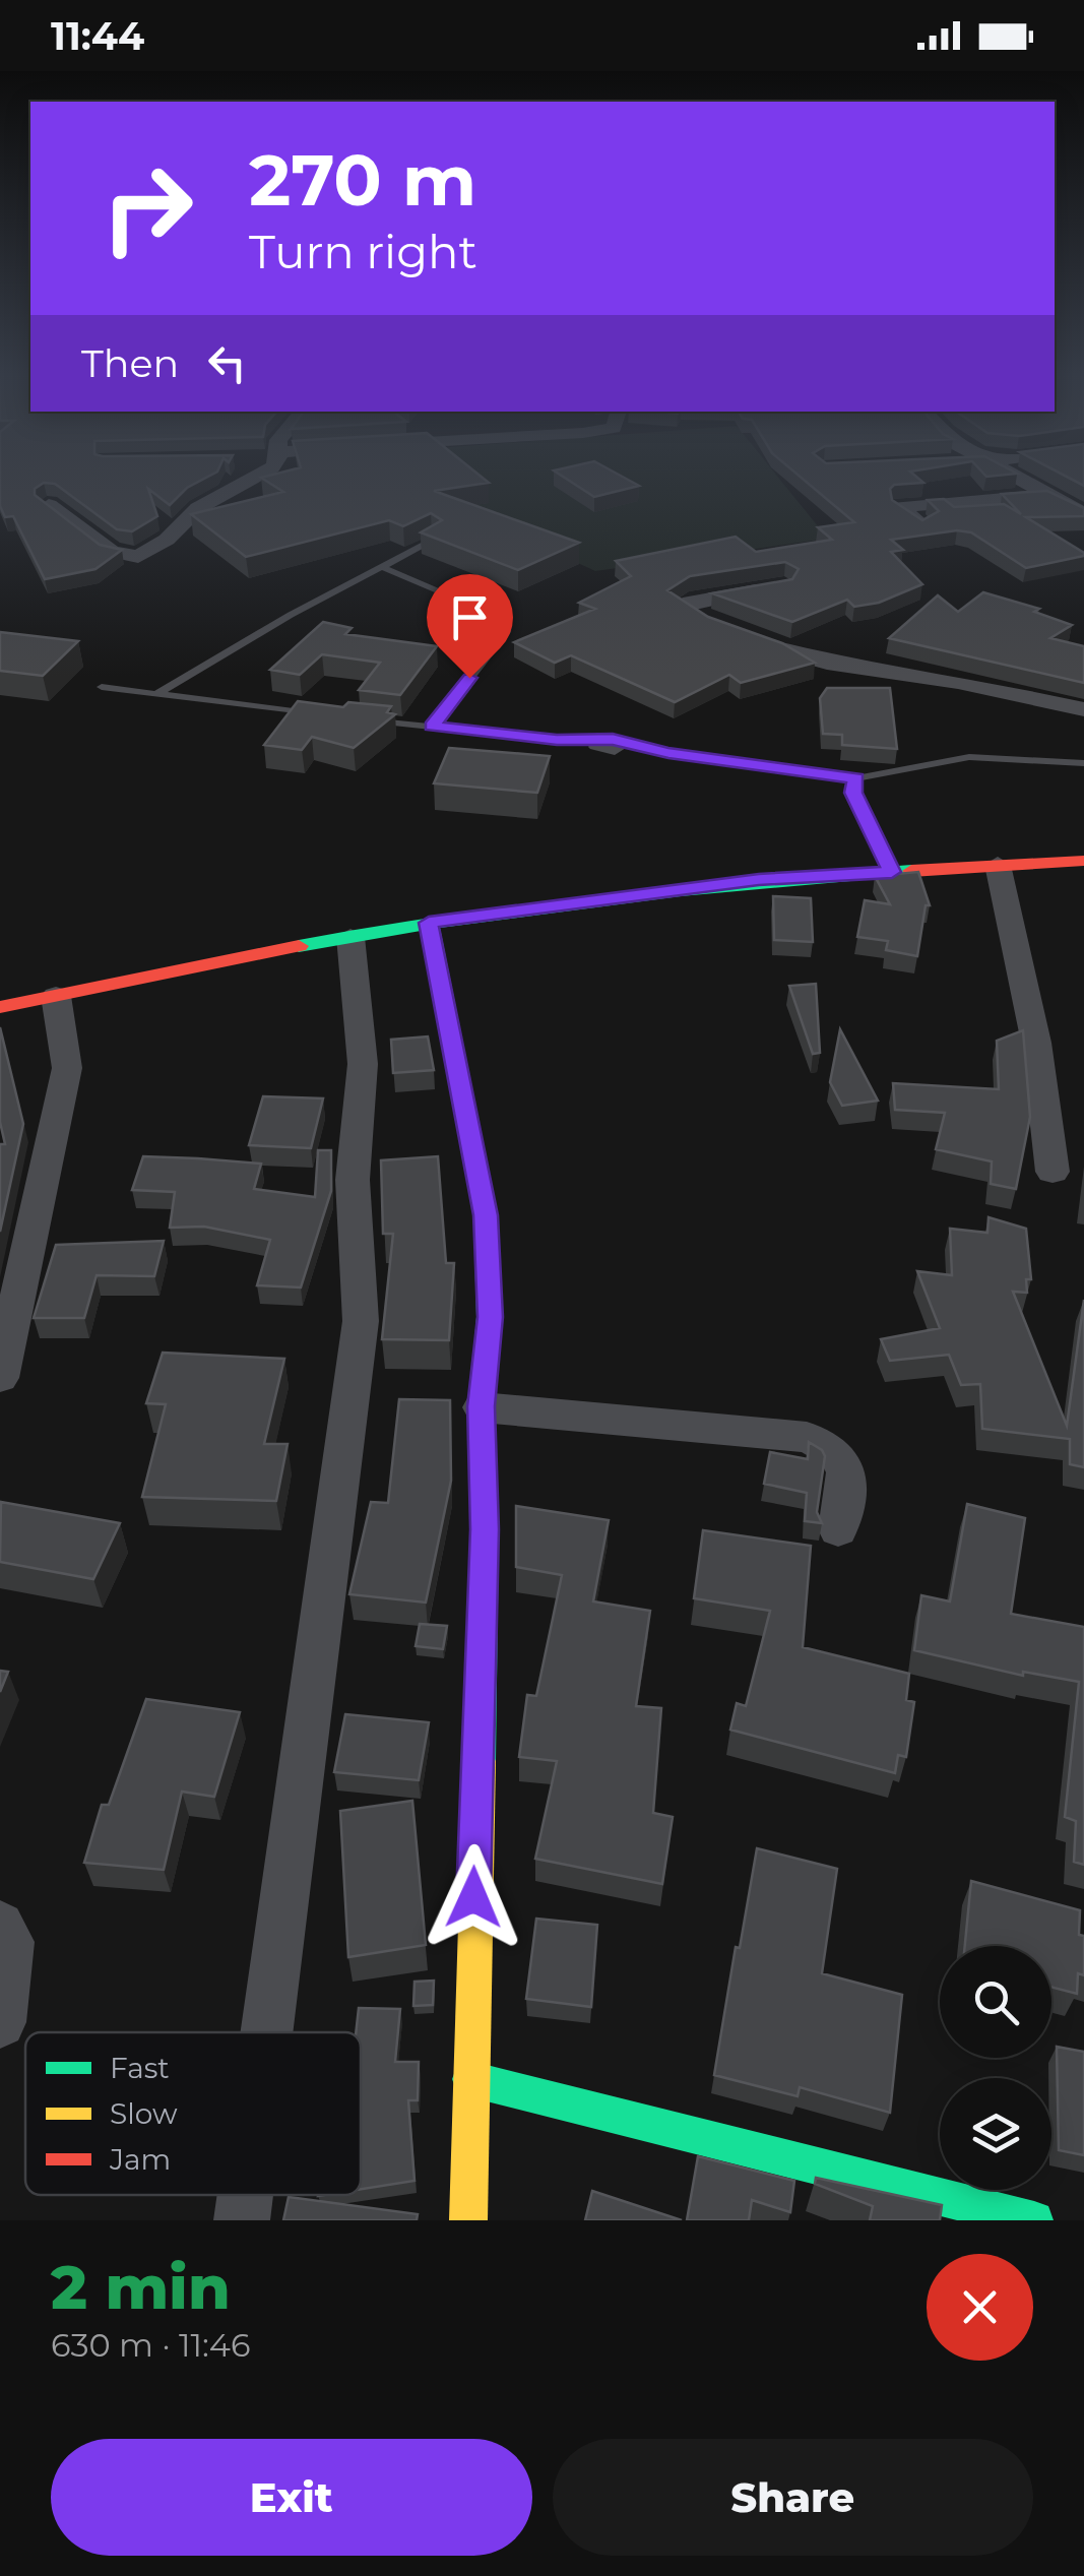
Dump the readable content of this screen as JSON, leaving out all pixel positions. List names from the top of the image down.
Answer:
{
  "legend": ["Fast", "Slow", "Jam"],
  "page": {
    "status": "11:44",
    "turn": ["270 m", "Turn right"],
    "then": "Then",
    "heading": ["2 min", "630 m · 11:46"],
    "buttons": ["Exit", "Share"]
  }
}
